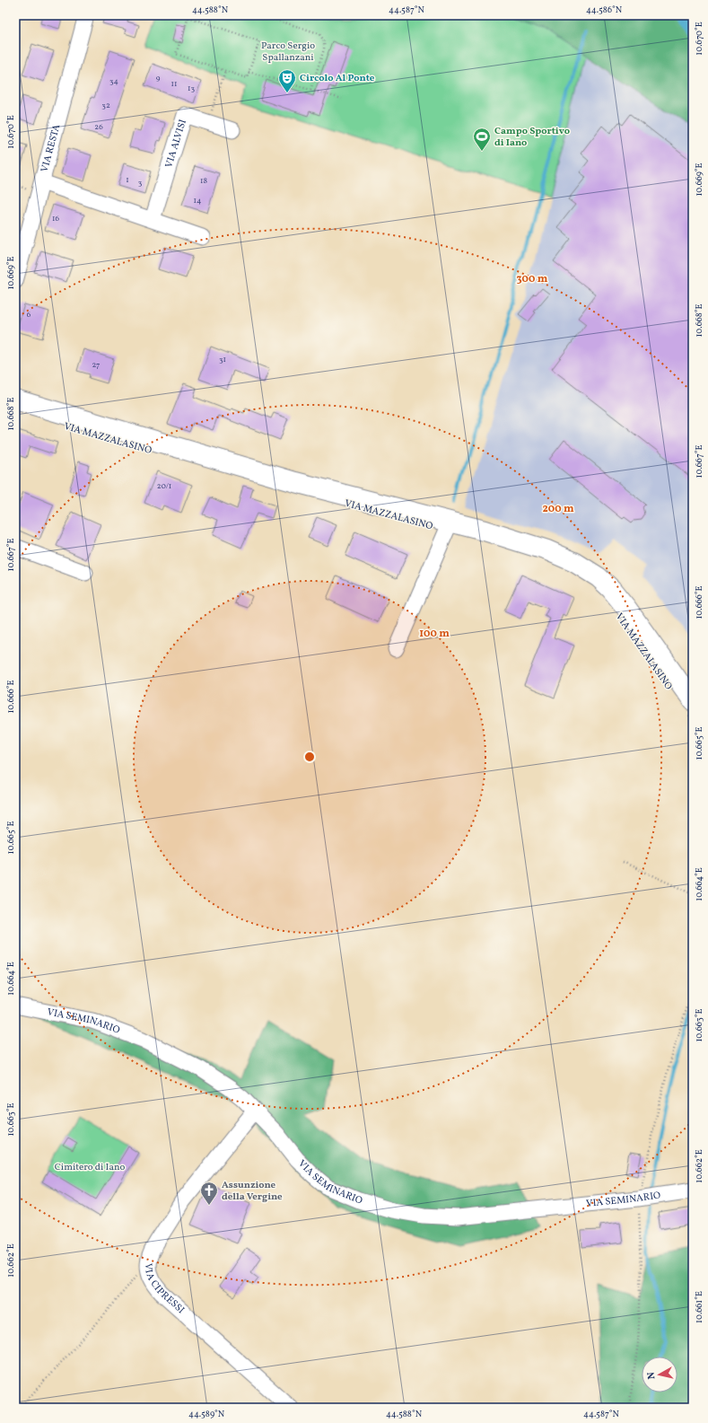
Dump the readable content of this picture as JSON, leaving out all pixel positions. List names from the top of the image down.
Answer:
{
  "streets": {
    "main road": ["VIA MAZZALASINO"],
    "street": [
      "VIA ALVISI",
      "VIA RESTA",
      "VIA SEMINARIO",
      "VIA CIPRESSI"
    ]
  },
  "crossings": [
    ["VIA SEMINARIO", "VIA CIPRESSI"]
  ],
  "parks": ["Parco Sergio Spallanzani", "Cimitero di Iano"],
  "places": {
    "theatre": ["Circolo Al Ponte"],
    "sports": ["Campo Sportivo di Iano"],
    "church": ["Assunzione della Vergine"]
  },
  "house_numbers": [
    "9",
    "34",
    "11",
    "13",
    "32",
    "26",
    "1",
    "18",
    "3",
    "14",
    "16",
    "6",
    "31",
    "27",
    "20/1"
  ],
  "north": "left",
  "coordinates": [
    "44.588°N",
    "44.587°N",
    "44.586°N",
    "10.670°E",
    "10.669°E",
    "10.668°E",
    "10.667°E",
    "10.666°E",
    "10.665°E",
    "10.664°E",
    "10.663°E",
    "10.662°E",
    "10.661°E",
    "44.589°N"
  ],
  "rings": ["300 m", "200 m", "100 m"]
}
